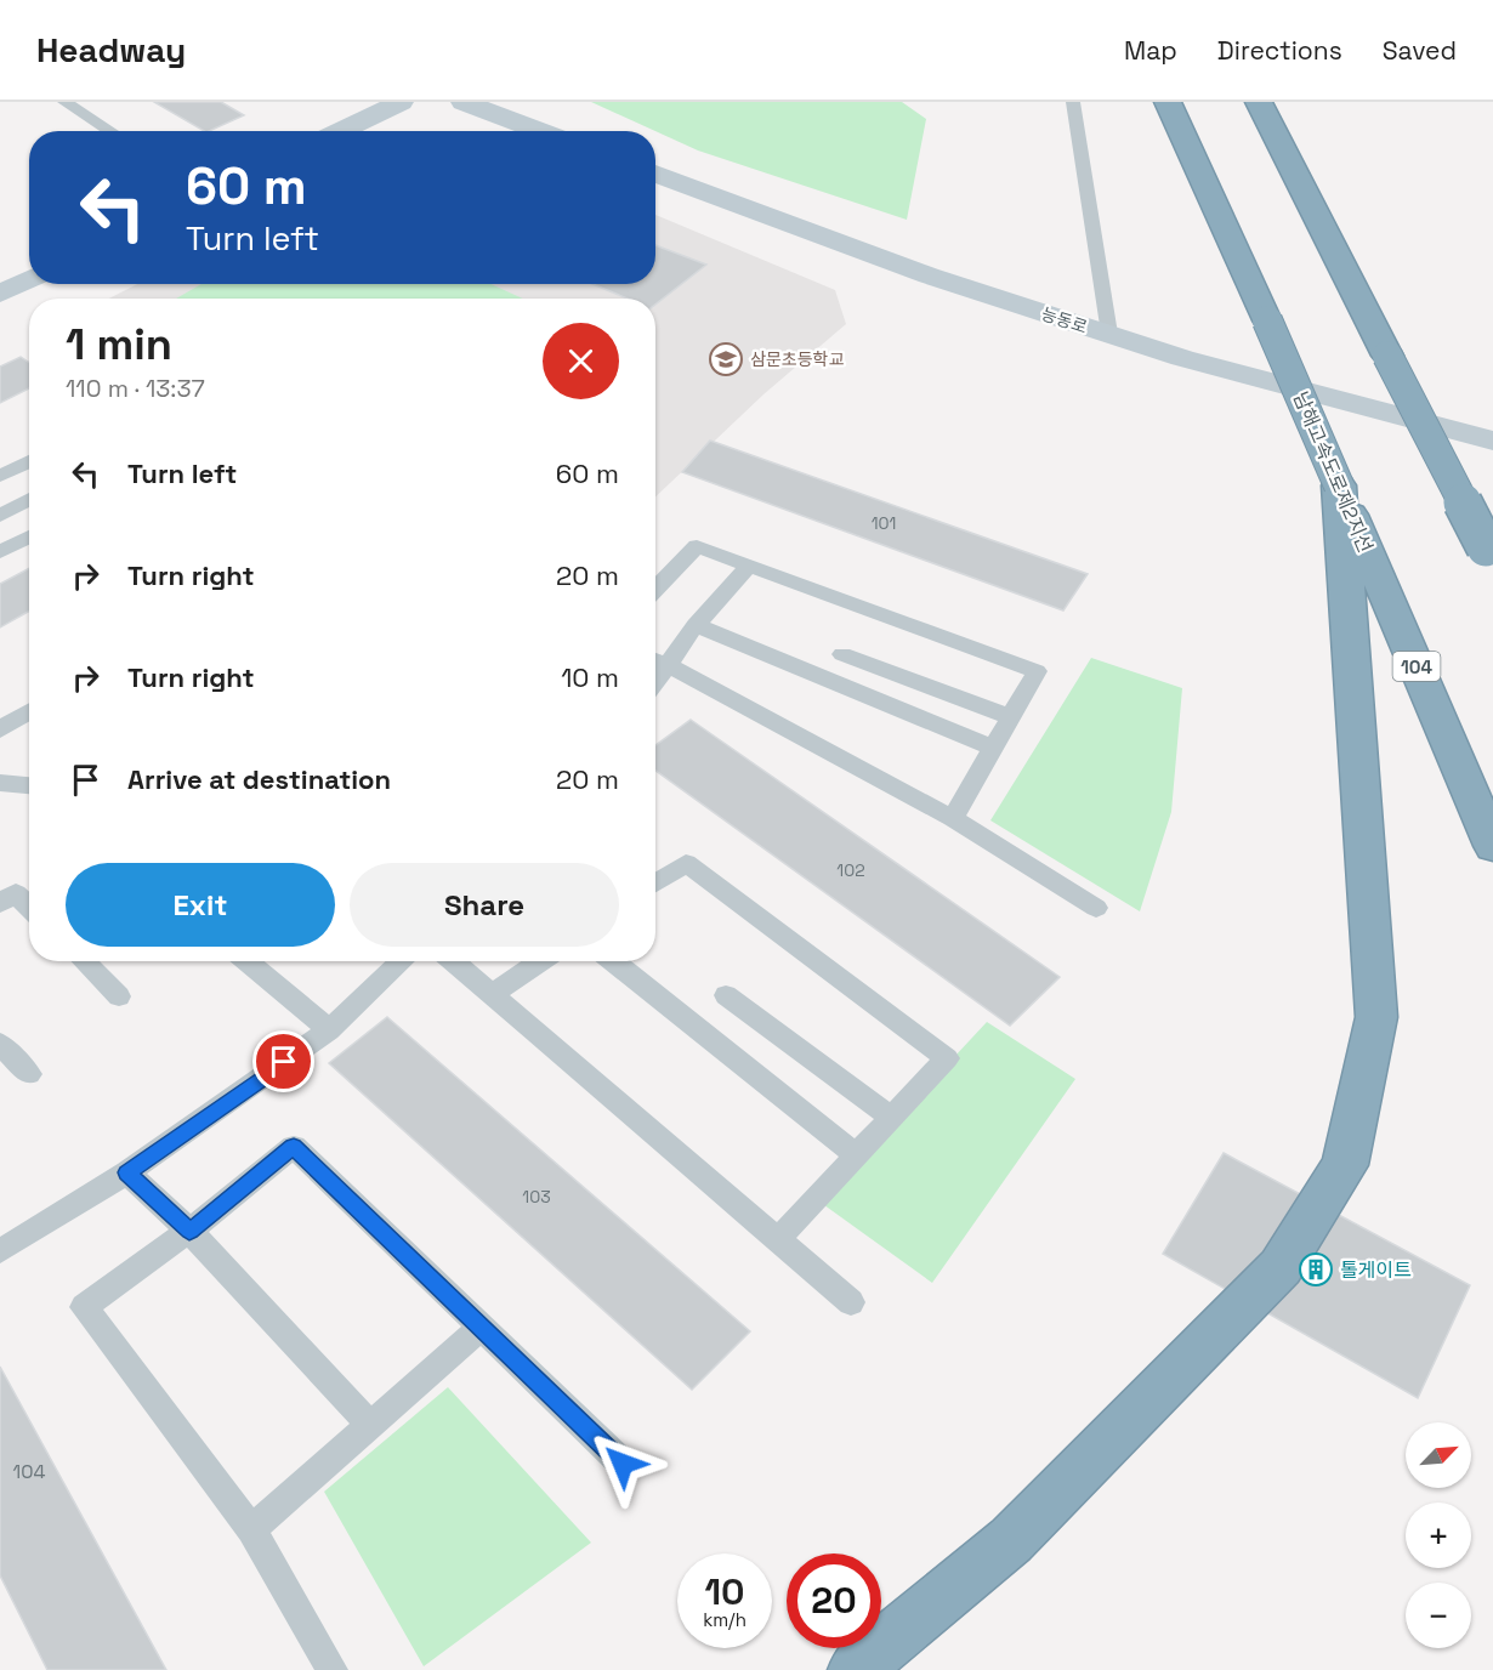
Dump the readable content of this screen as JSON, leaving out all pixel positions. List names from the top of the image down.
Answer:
{
  "streets": {
    "highway": ["남해고속도로제2지선", "104"],
    "street": ["능동로"]
  },
  "places": {
    "school or university": ["삼문초등학교"],
    "building": ["톨게이트"]
  },
  "house_numbers": [
    "101",
    "102",
    "103",
    "104"
  ],
  "north": "top right",
  "page": {
    "header": "Headway",
    "nav": ["Map", "Directions", "Saved"],
    "turn": ["60 m", "Turn left"],
    "heading": ["1 min", "110 m · 13:37"],
    "list": [
      {
        "name": "Turn left",
        "value": "60 m"
      },
      {
        "name": "Turn right",
        "value": "20 m"
      },
      {
        "name": "Turn right",
        "value": "10 m"
      },
      {
        "name": "Arrive at destination",
        "value": "20 m"
      }
    ],
    "buttons": ["Exit", "Share"],
    "map_buttons": ["+", "−"],
    "speed": "10 km/h",
    "limit": "20"
  }
}
